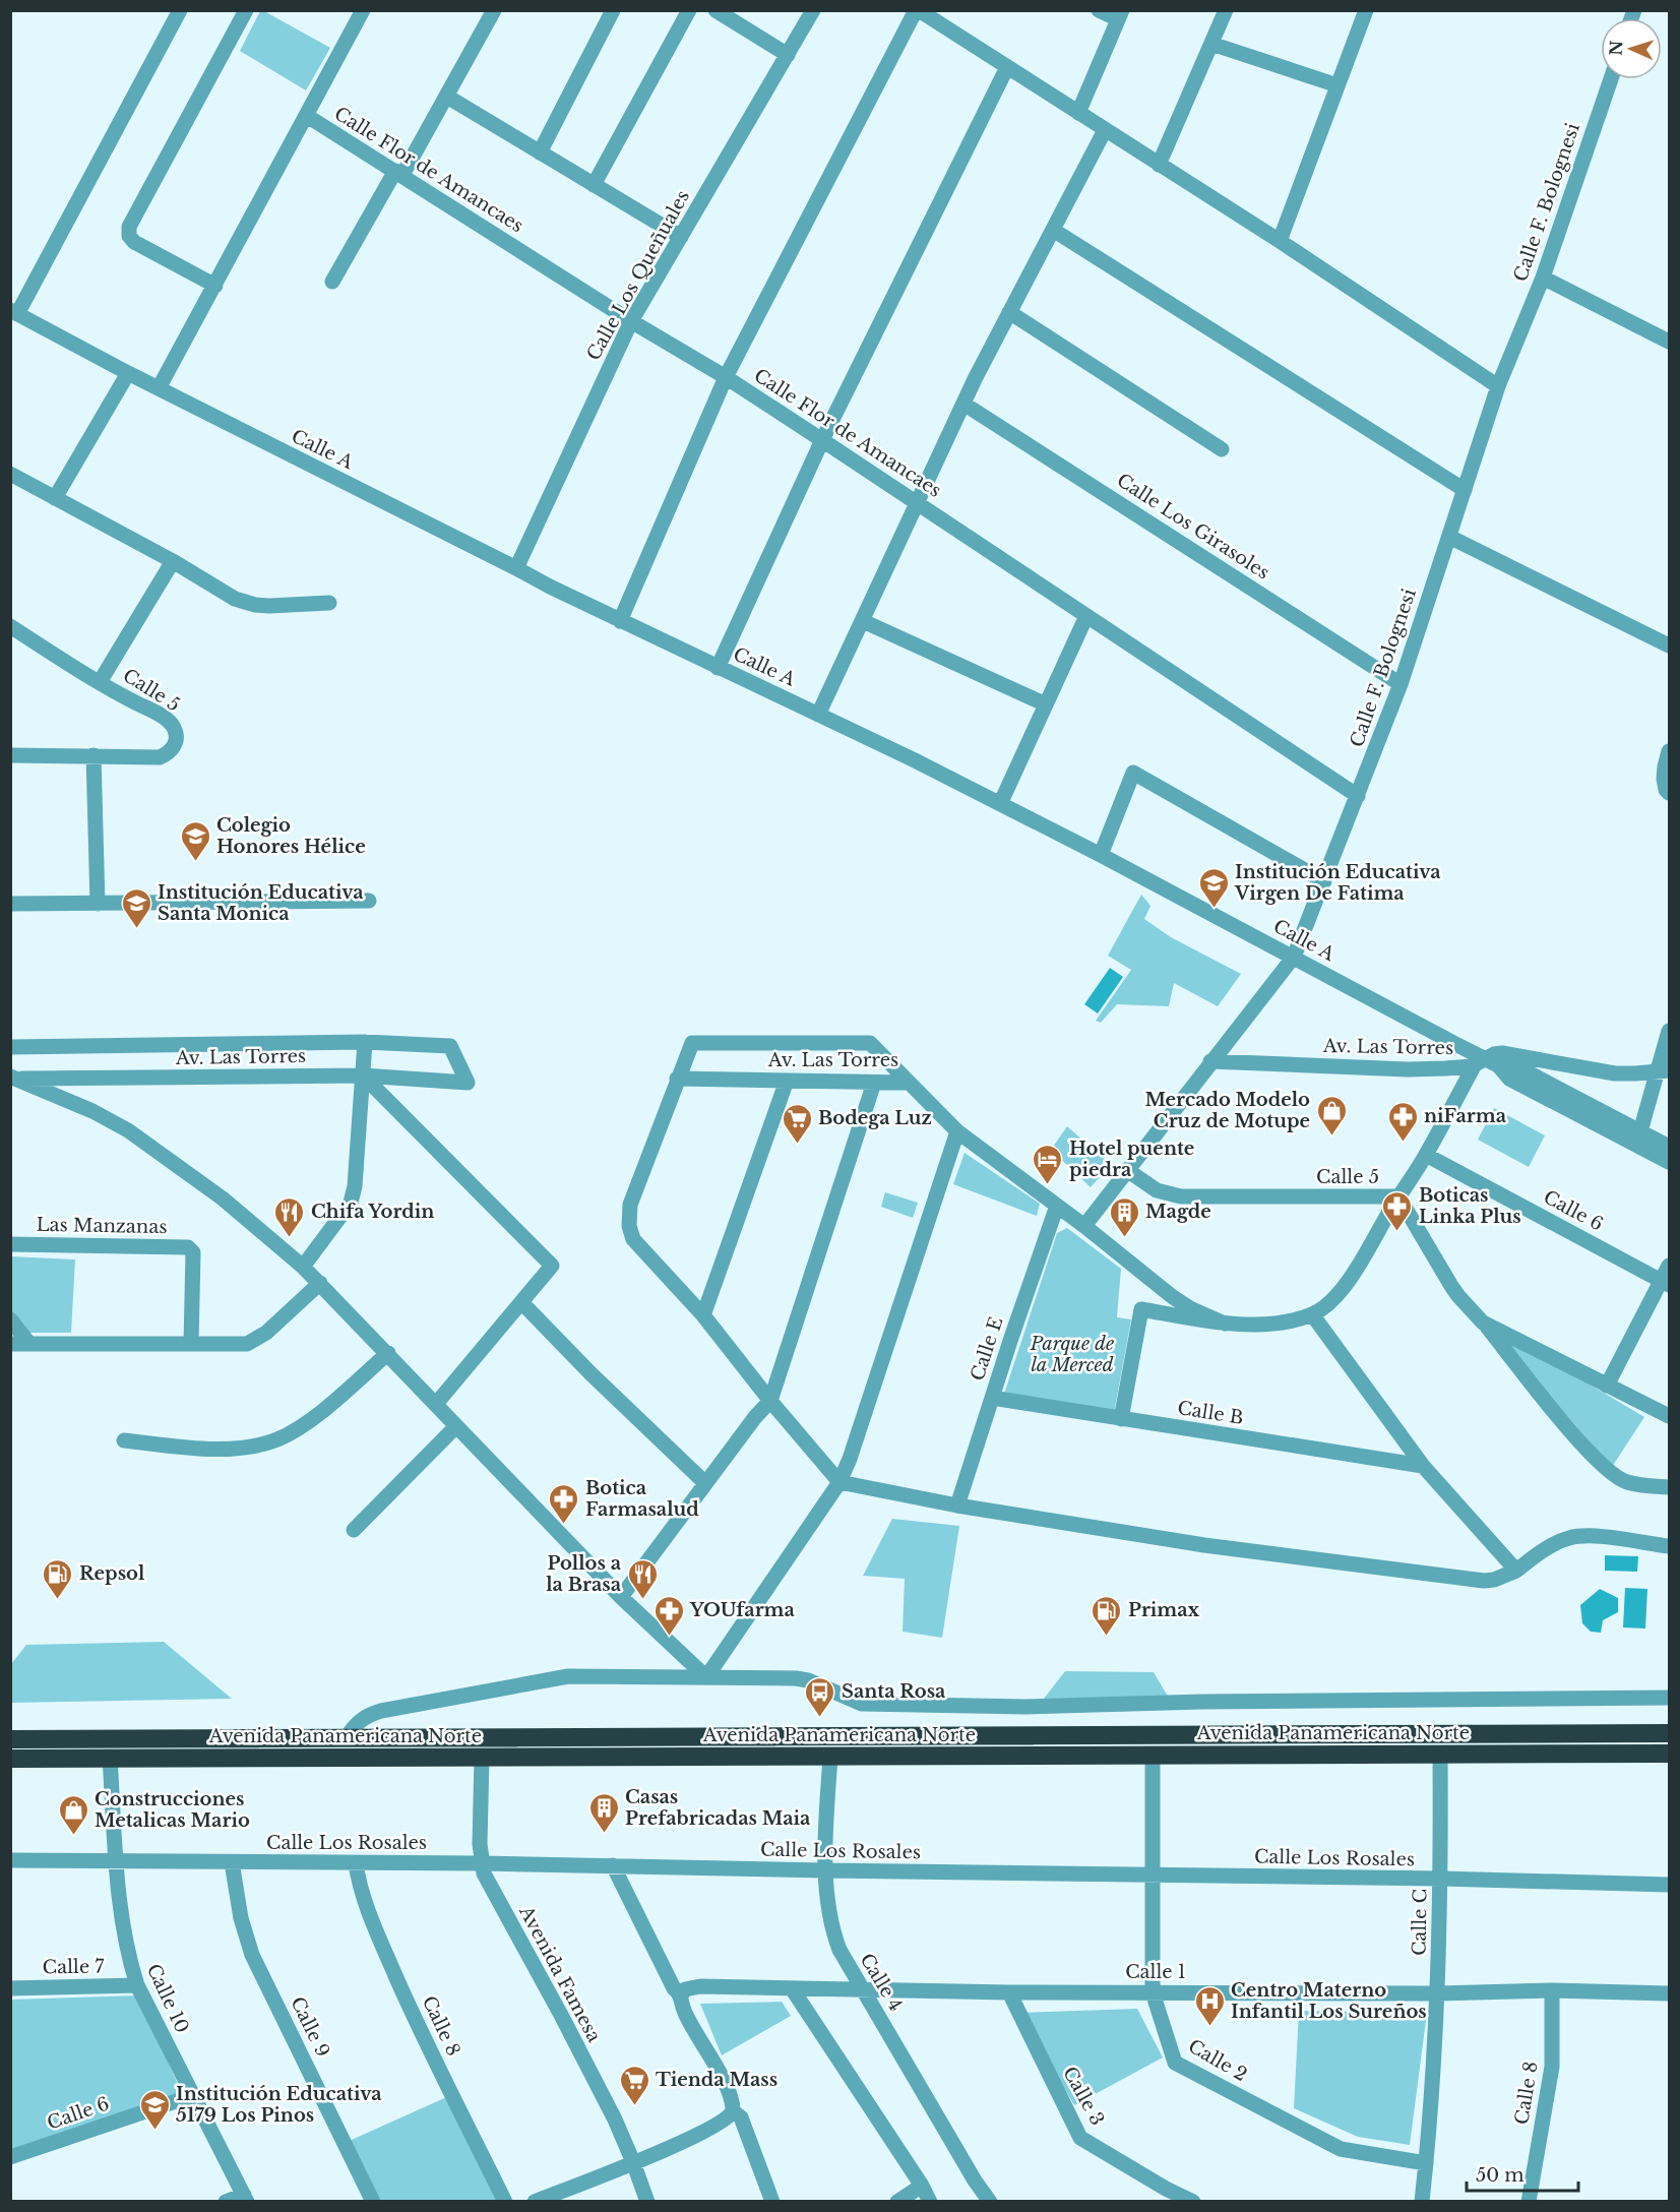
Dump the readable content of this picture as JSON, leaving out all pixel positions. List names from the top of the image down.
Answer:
{
  "streets": {
    "highway": ["Avenida Panamericana Norte"],
    "street": [
      "Calle Flor de Amancaes",
      "Calle F. Bolognesi",
      "Calle Los Queñuales",
      "Calle A",
      "Calle Los Girasoles",
      "Calle 5",
      "Av. Las Torres",
      "Calle 6",
      "Las Manzanas",
      "Calle E",
      "Calle B",
      "Calle Los Rosales",
      "Calle C",
      "Calle 7",
      "Calle 1",
      "Avenida Famesa",
      "Calle 4",
      "Calle 10",
      "Calle 8",
      "Calle 9",
      "Calle 2",
      "Calle 3"
    ]
  },
  "crossings": [
    ["Calle Flor de Amancaes", "Calle F. Bolognesi"],
    ["Calle Flor de Amancaes", "Calle Los Queñuales"],
    ["Calle F. Bolognesi", "Calle A"],
    ["Calle F. Bolognesi", "Calle Los Girasoles"],
    ["Calle F. Bolognesi", "Calle 5"],
    ["Calle F. Bolognesi", "Av. Las Torres"],
    ["Calle Los Queñuales", "Calle A"],
    ["Calle A", "Av. Las Torres"],
    ["Calle 6", "Calle 10"],
    ["Calle E", "Calle B"],
    ["Avenida Panamericana Norte", "Calle C"],
    ["Avenida Panamericana Norte", "Avenida Famesa"],
    ["Avenida Panamericana Norte", "Calle 4"],
    ["Avenida Panamericana Norte", "Calle 10"],
    ["Avenida Panamericana Norte", "Calle 2"],
    ["Calle Los Rosales", "Calle C"],
    ["Calle Los Rosales", "Avenida Famesa"],
    ["Calle Los Rosales", "Calle 4"],
    ["Calle Los Rosales", "Calle 10"],
    ["Calle Los Rosales", "Calle 8"],
    ["Calle Los Rosales", "Calle 9"],
    ["Calle Los Rosales", "Calle 2"],
    ["Calle C", "Calle 1"],
    ["Calle C", "Calle 2"],
    ["Calle 7", "Calle 10"],
    ["Calle 1", "Calle 4"],
    ["Calle 1", "Calle 8"],
    ["Calle 1", "Calle 2"],
    ["Calle 1", "Calle 3"]
  ],
  "parks": ["Parque de la Merced"],
  "places": {
    "school or university": [
      "Colegio Honores Hélice",
      "Institución Educativa Virgen De Fatima",
      "Institución Educativa Santa Monica",
      "Institución Educativa 5179 Los Pinos"
    ],
    "shop": ["Mercado Modelo Cruz de Motupe", "Construcciones Metalicas Mario"],
    "pharmacy": [
      "niFarma",
      "Boticas Linka Plus",
      "Botica Farmasalud",
      "YOUfarma"
    ],
    "supermarket": ["Bodega Luz", "Tienda Mass"],
    "hotel": ["Hotel puente piedra"],
    "restaurant": ["Chifa Yordin", "Pollos a la Brasa"],
    "building": ["Magde", "Casas Prefabricadas Maia"],
    "fuel station": ["Repsol", "Primax"],
    "bus stop": ["Santa Rosa"],
    "hospital": ["Centro Materno Infantil Los Sureños"]
  },
  "scale_bar": "50 m",
  "north": "left"
}
